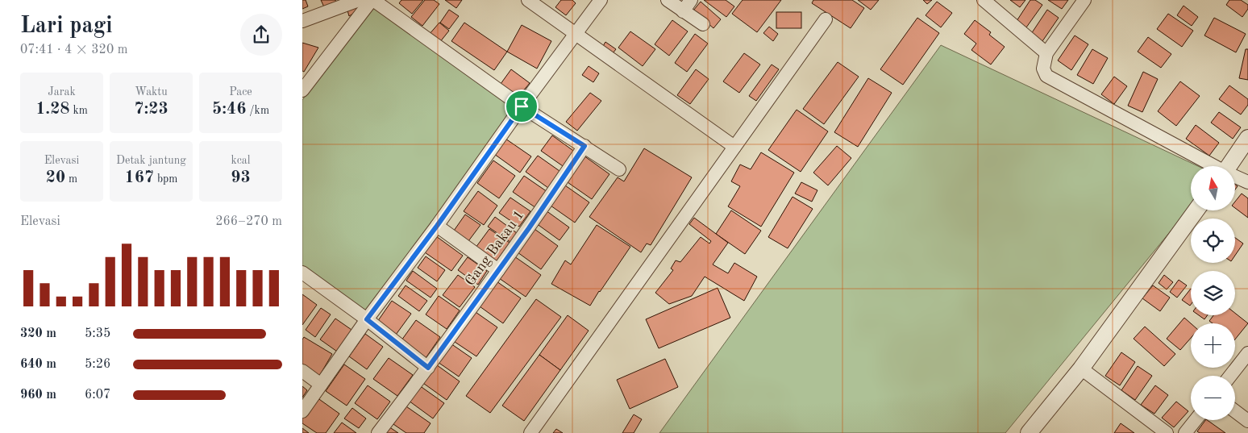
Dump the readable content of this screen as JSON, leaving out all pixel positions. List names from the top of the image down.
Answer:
{
  "streets": {
    "street": ["Gang Bakau 1"]
  },
  "north": "top",
  "page": {
    "heading": ["Lari pagi", "07:41 · 4 × 320 m"],
    "stats": [
      ["Jarak", "1.28 km"],
      ["Waktu", "7:23"],
      ["Pace", "5:46 /km"],
      ["Elevasi", "20 m"],
      ["Detak jantung", "167 bpm"],
      ["kcal", "93"]
    ],
    "map_buttons": ["+", "−"],
    "chart": ["Elevasi", "266–270 m"],
    "list": [
      {
        "name": "320 m",
        "note": "5:35"
      },
      {
        "name": "640 m",
        "note": "5:26"
      },
      {
        "name": "960 m",
        "note": "6:07"
      }
    ]
  }
}
